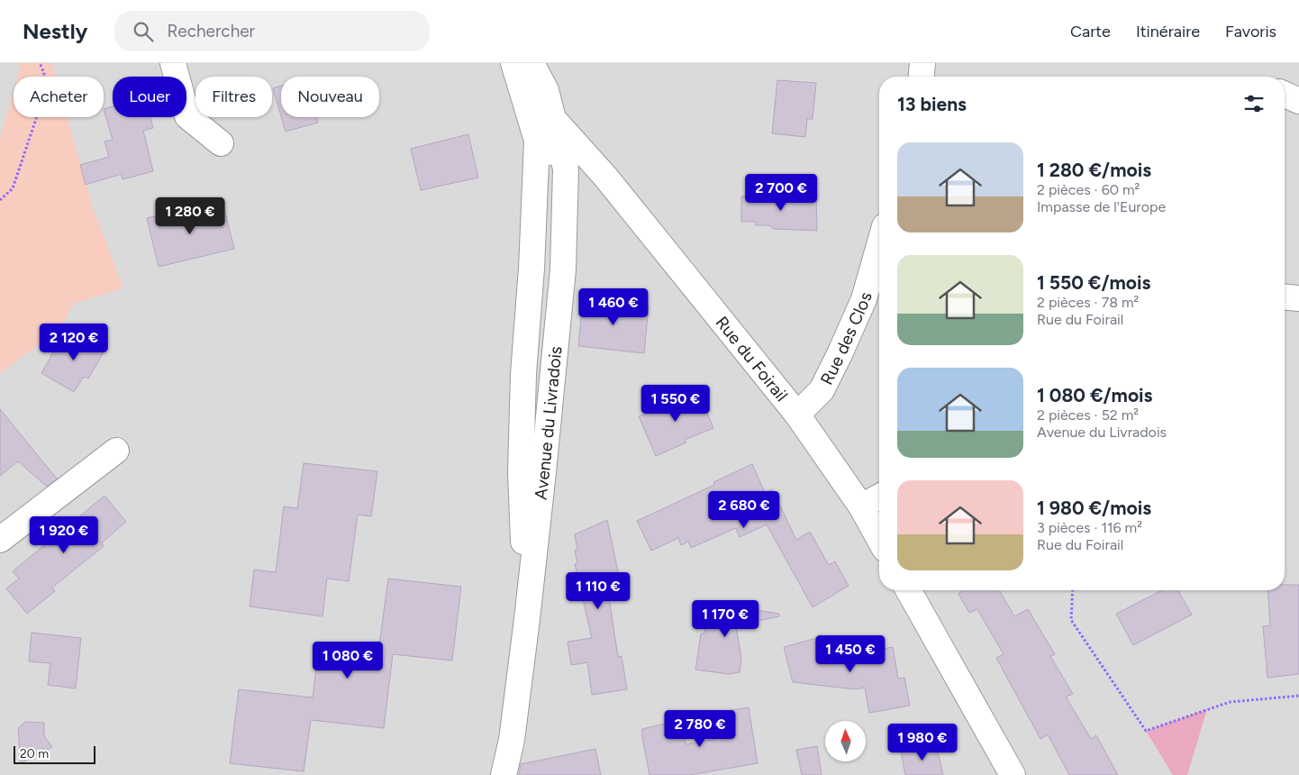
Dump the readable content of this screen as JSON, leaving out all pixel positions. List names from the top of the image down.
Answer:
{
  "streets": {
    "street": ["Rue des Clos", "Rue du Foirail", "Avenue du Livradois"]
  },
  "crossings": [
    ["Rue des Clos", "Rue du Foirail"],
    ["Rue du Foirail", "Avenue du Livradois"]
  ],
  "scale_bar": "20 m",
  "north": "top",
  "page": {
    "header": "Nestly",
    "search": "Rechercher",
    "nav": ["Carte", "Itinéraire", "Favoris"],
    "chip": [
      "Acheter",
      "Louer",
      "Filtres",
      "Nouveau"
    ],
    "heading": "13 biens",
    "list": [
      {
        "name": "1 280 €/mois",
        "note": "2 pièces · 60 m² · Impasse de l'Europe"
      },
      {
        "name": "1 550 €/mois",
        "note": "2 pièces · 78 m² · Rue du Foirail"
      },
      {
        "name": "1 080 €/mois",
        "note": "2 pièces · 52 m² · Avenue du Livradois"
      },
      {
        "name": "1 980 €/mois",
        "note": "3 pièces · 116 m² · Rue du Foirail"
      }
    ],
    "price": [
      "2 700 €",
      "1 280 €",
      "1 460 €",
      "2 120 €",
      "1 550 €",
      "2 680 €",
      "1 920 €",
      "1 110 €",
      "1 170 €",
      "1 450 €",
      "1 080 €",
      "2 780 €",
      "1 980 €"
    ],
    "scale": "20 m"
  }
}
